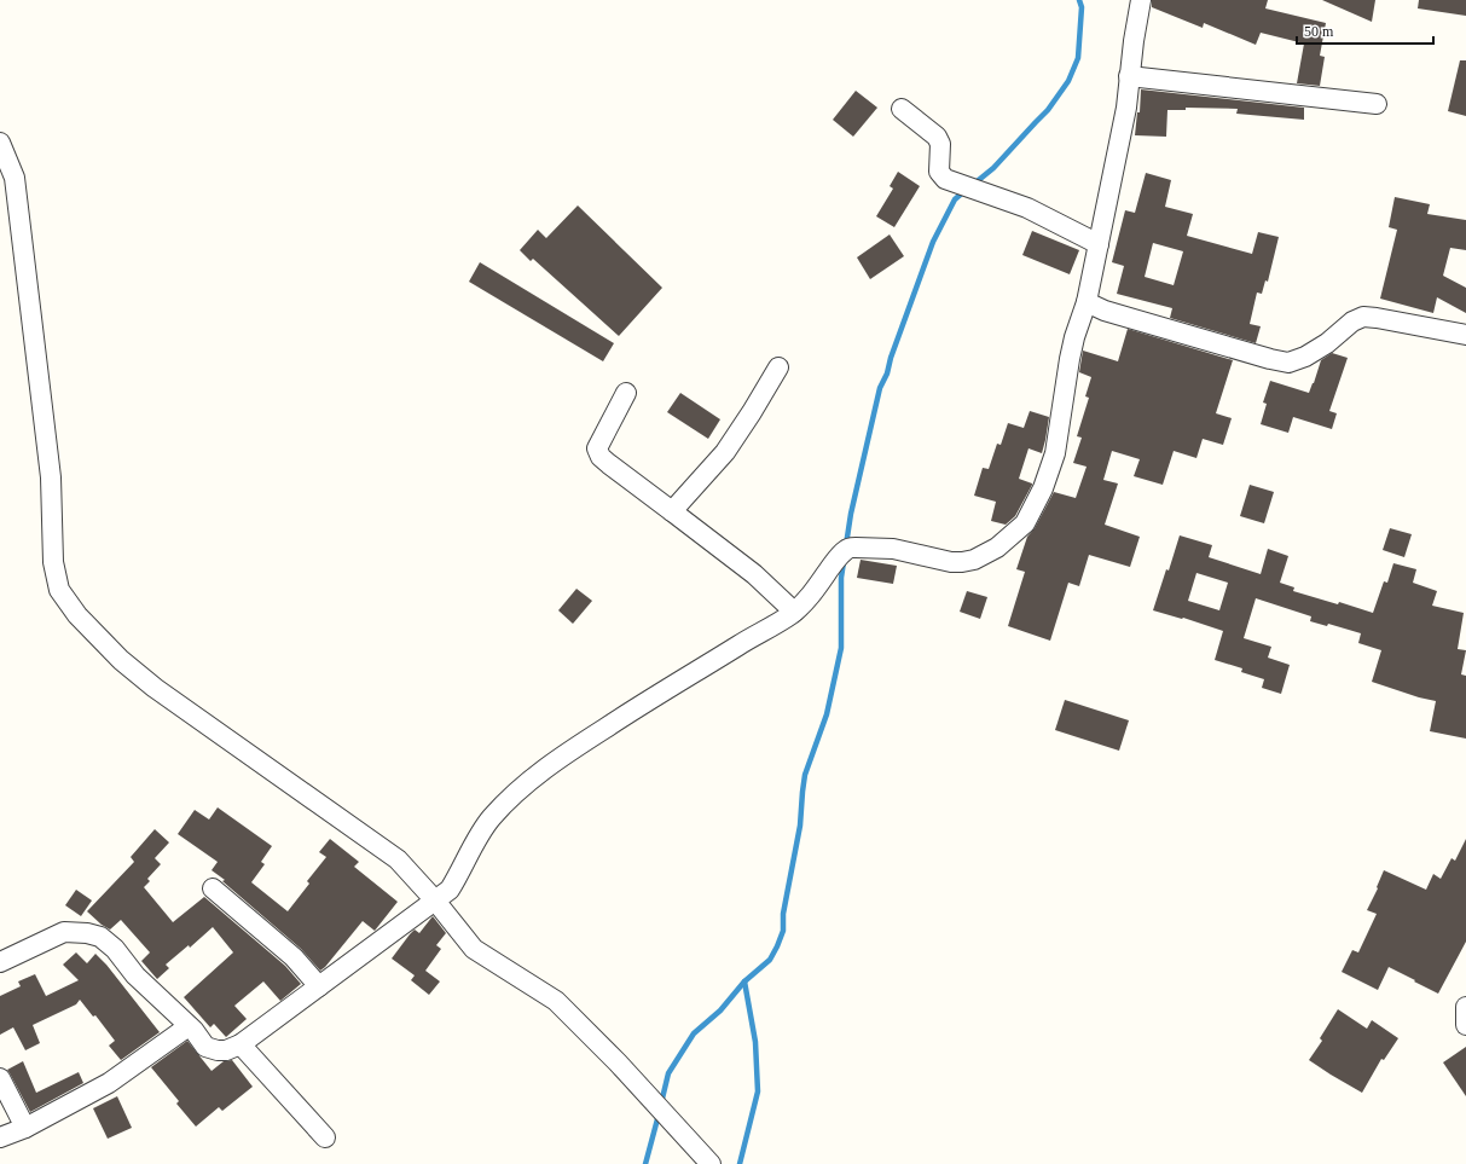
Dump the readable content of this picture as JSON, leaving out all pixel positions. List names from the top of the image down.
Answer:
{
  "scale_bar": "50 m"
}
